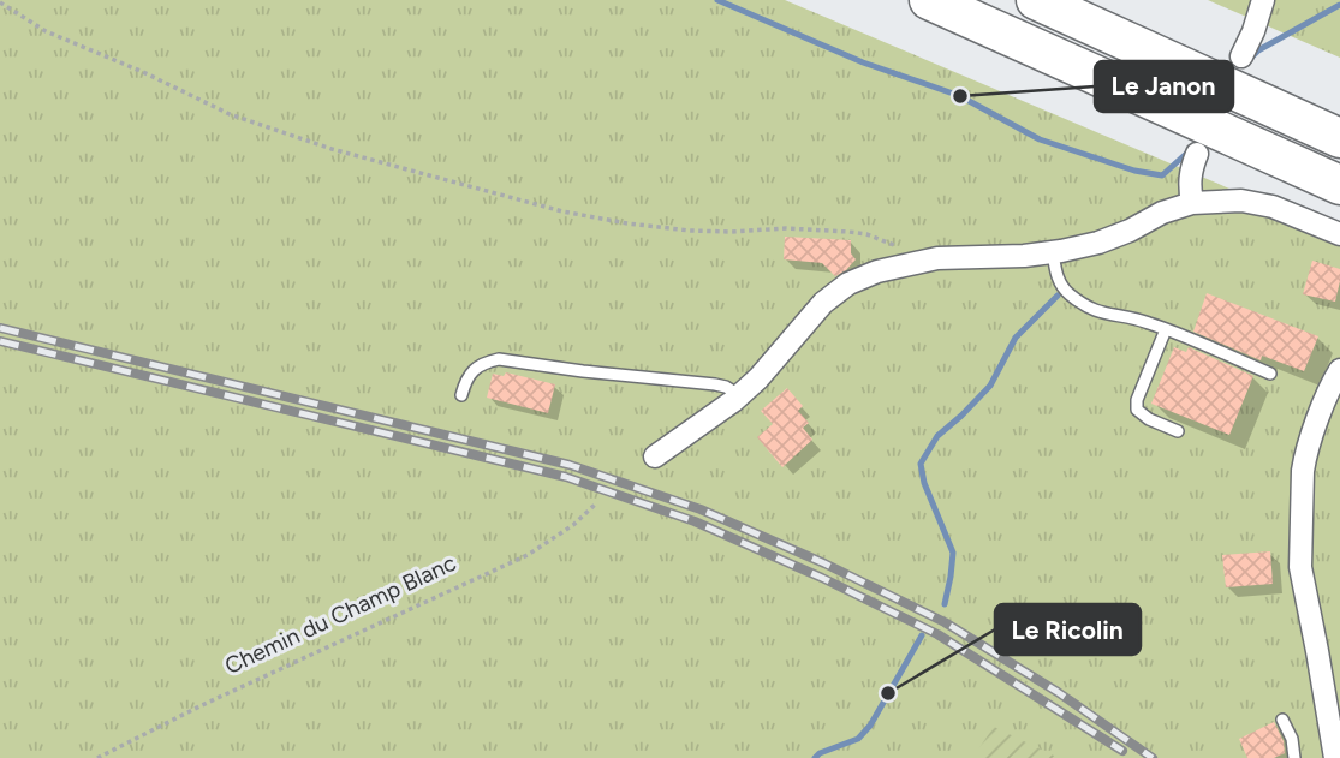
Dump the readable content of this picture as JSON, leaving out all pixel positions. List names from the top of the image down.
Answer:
{
  "streets": {
    "path": ["Chemin du Champ Blanc"]
  },
  "places": ["Le Janon", "Le Ricolin"]
}
